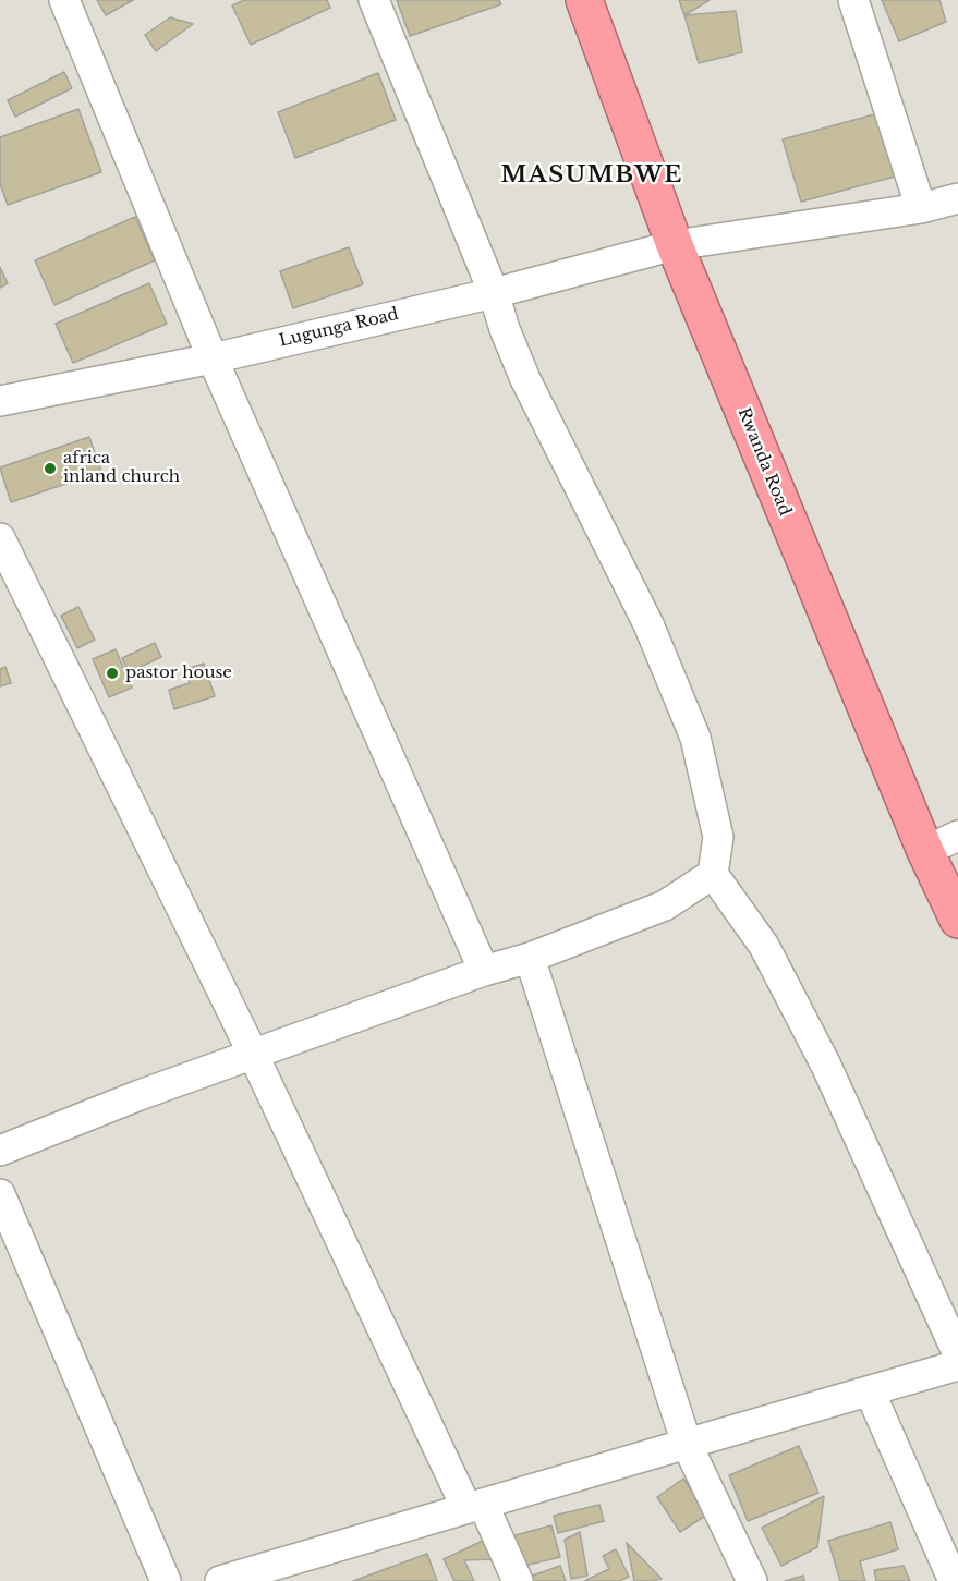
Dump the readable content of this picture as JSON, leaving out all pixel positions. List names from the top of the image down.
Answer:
{
  "streets": {
    "highway": ["Rwanda Road"],
    "street": ["Lugunga Road"]
  },
  "crossings": [
    ["Lugunga Road", "Rwanda Road"]
  ],
  "districts": ["MASUMBWE"],
  "places": ["africa inland church", "pastor house"]
}
